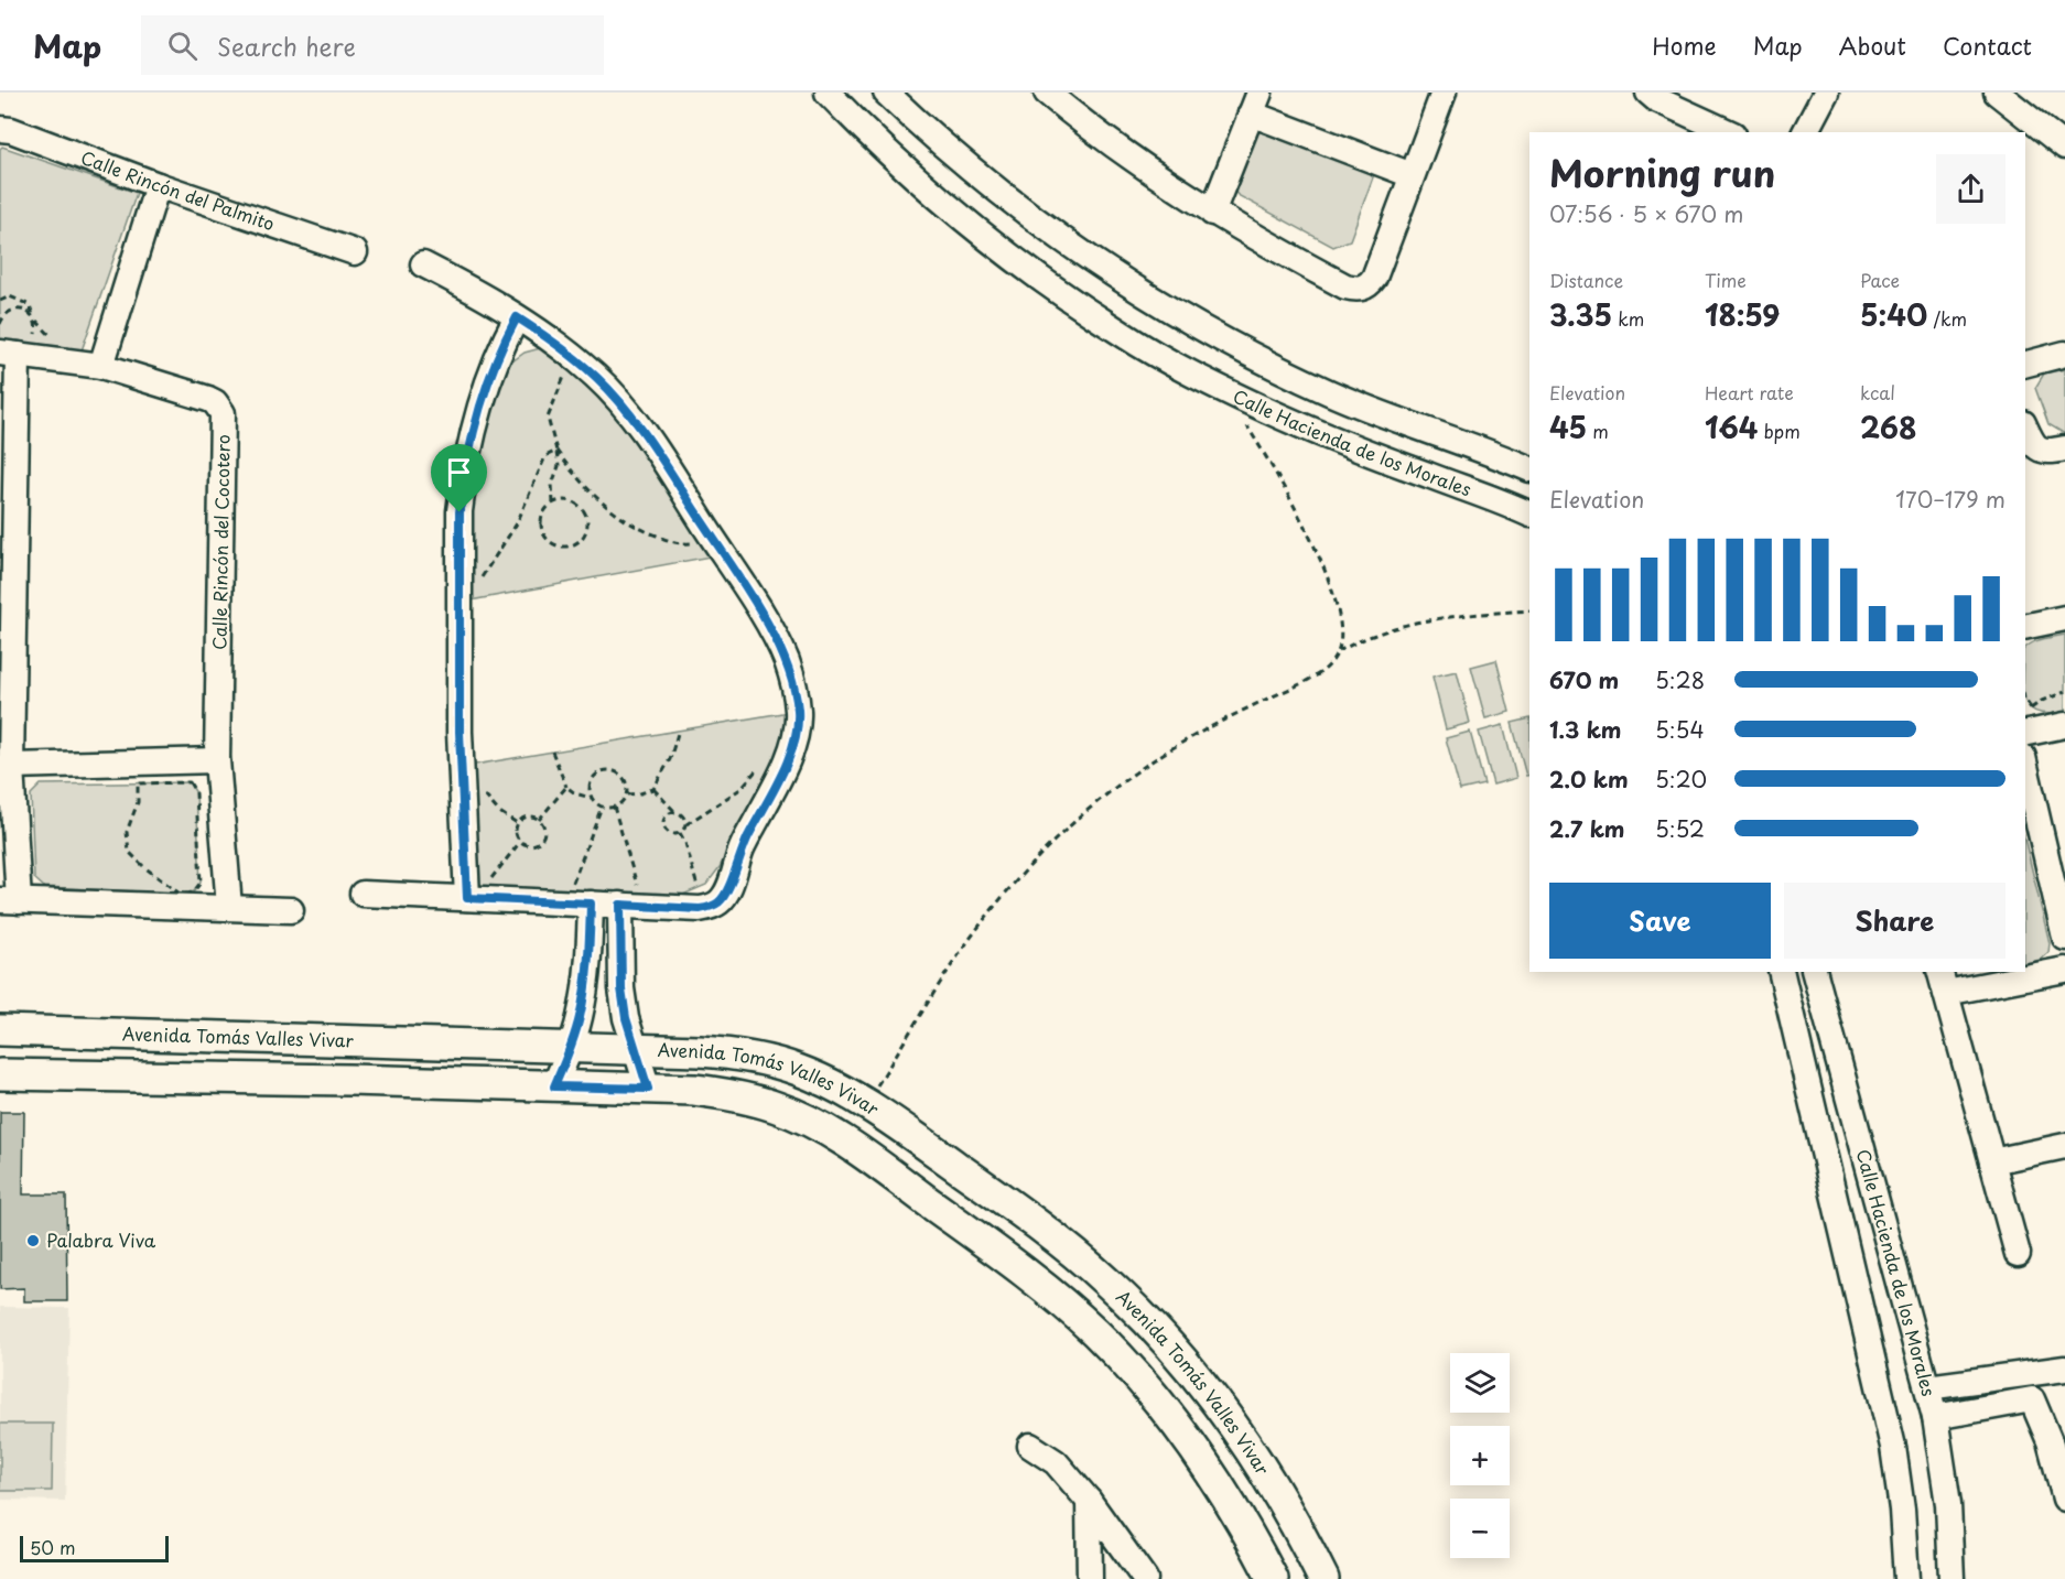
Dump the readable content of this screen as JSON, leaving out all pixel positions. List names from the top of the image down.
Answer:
{
  "streets": {
    "main road": ["Avenida Tomás Valles Vivar"],
    "street": ["Calle Rincón del Palmito", "Calle Hacienda de los Morales", "Calle Rincón del Cocotero"]
  },
  "places": ["Palabra Viva"],
  "scale_bar": "50 m",
  "page": {
    "header": "Map",
    "search": "Search here",
    "nav": [
      "Home",
      "Map",
      "About",
      "Contact"
    ],
    "heading": ["Morning run", "07:56 · 5 × 670 m"],
    "stats": [
      ["Distance", "3.35 km"],
      ["Time", "18:59"],
      ["Pace", "5:40 /km"],
      ["Elevation", "45 m"],
      ["Heart rate", "164 bpm"],
      ["kcal", "268"]
    ],
    "chart": ["Elevation", "170–179 m"],
    "list": [
      {
        "name": "670 m",
        "note": "5:28"
      },
      {
        "name": "1.3 km",
        "note": "5:54"
      },
      {
        "name": "2.0 km",
        "note": "5:20"
      },
      {
        "name": "2.7 km",
        "note": "5:52"
      }
    ],
    "buttons": ["Save", "Share"],
    "map_buttons": ["+", "−"],
    "scale": "50 m"
  }
}
